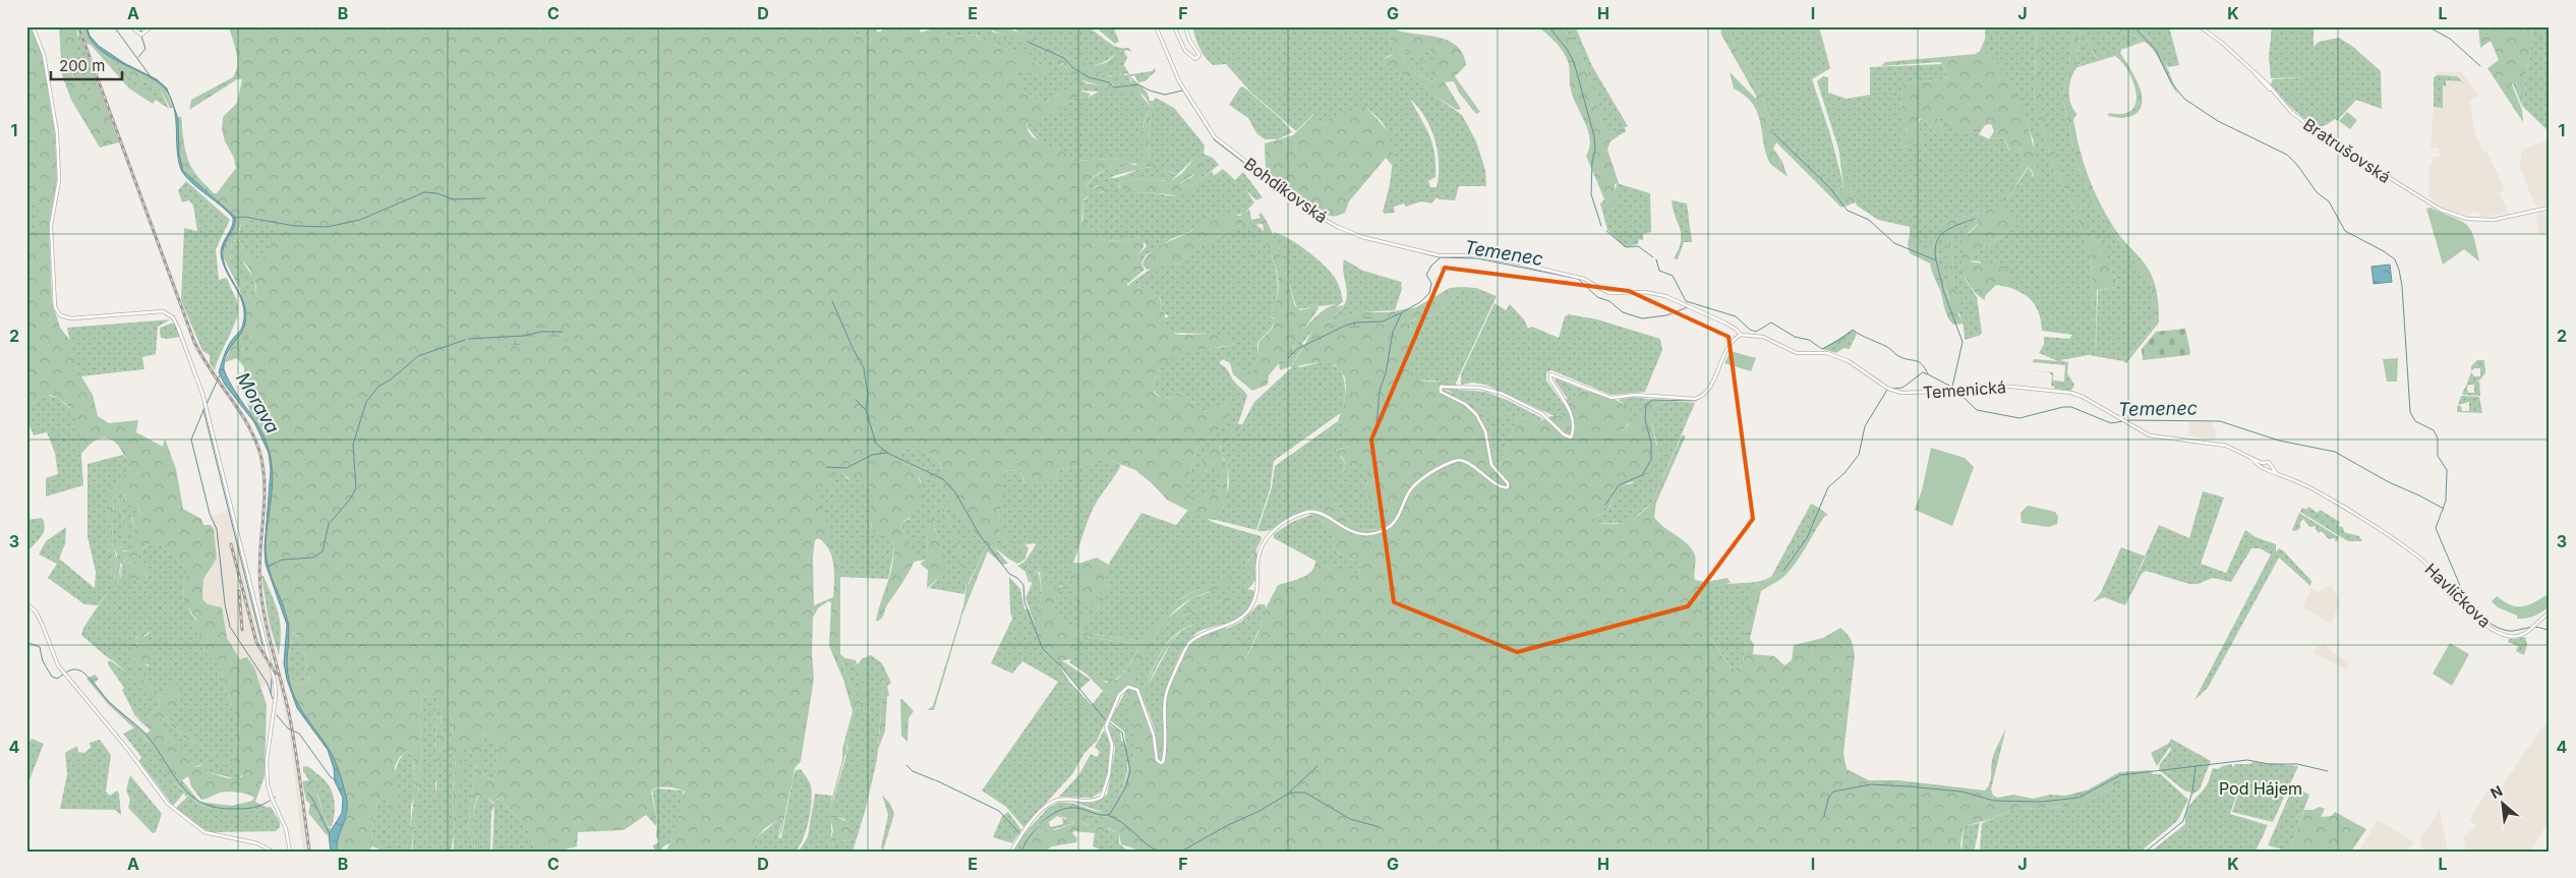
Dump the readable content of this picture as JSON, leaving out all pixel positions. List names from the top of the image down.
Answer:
{
  "streets": {
    "street": [
      "Bratrušovská",
      "Bohdíkovská",
      "Temenická",
      "Havlíčkova"
    ]
  },
  "crossings": [
    ["Bohdíkovská", "Temenická"],
    ["Temenická", "Havlíčkova"]
  ],
  "water": ["Temenec", "Morava"],
  "parks": ["Pod Hájem"],
  "scale_bar": "200 m",
  "north": "top left",
  "grid": {
    "columns": [
      "A",
      "B",
      "C",
      "D",
      "E",
      "F",
      "G",
      "H",
      "I",
      "J",
      "K",
      "L"
    ],
    "rows": [
      "1",
      "2",
      "3",
      "4"
    ]
  }
}
